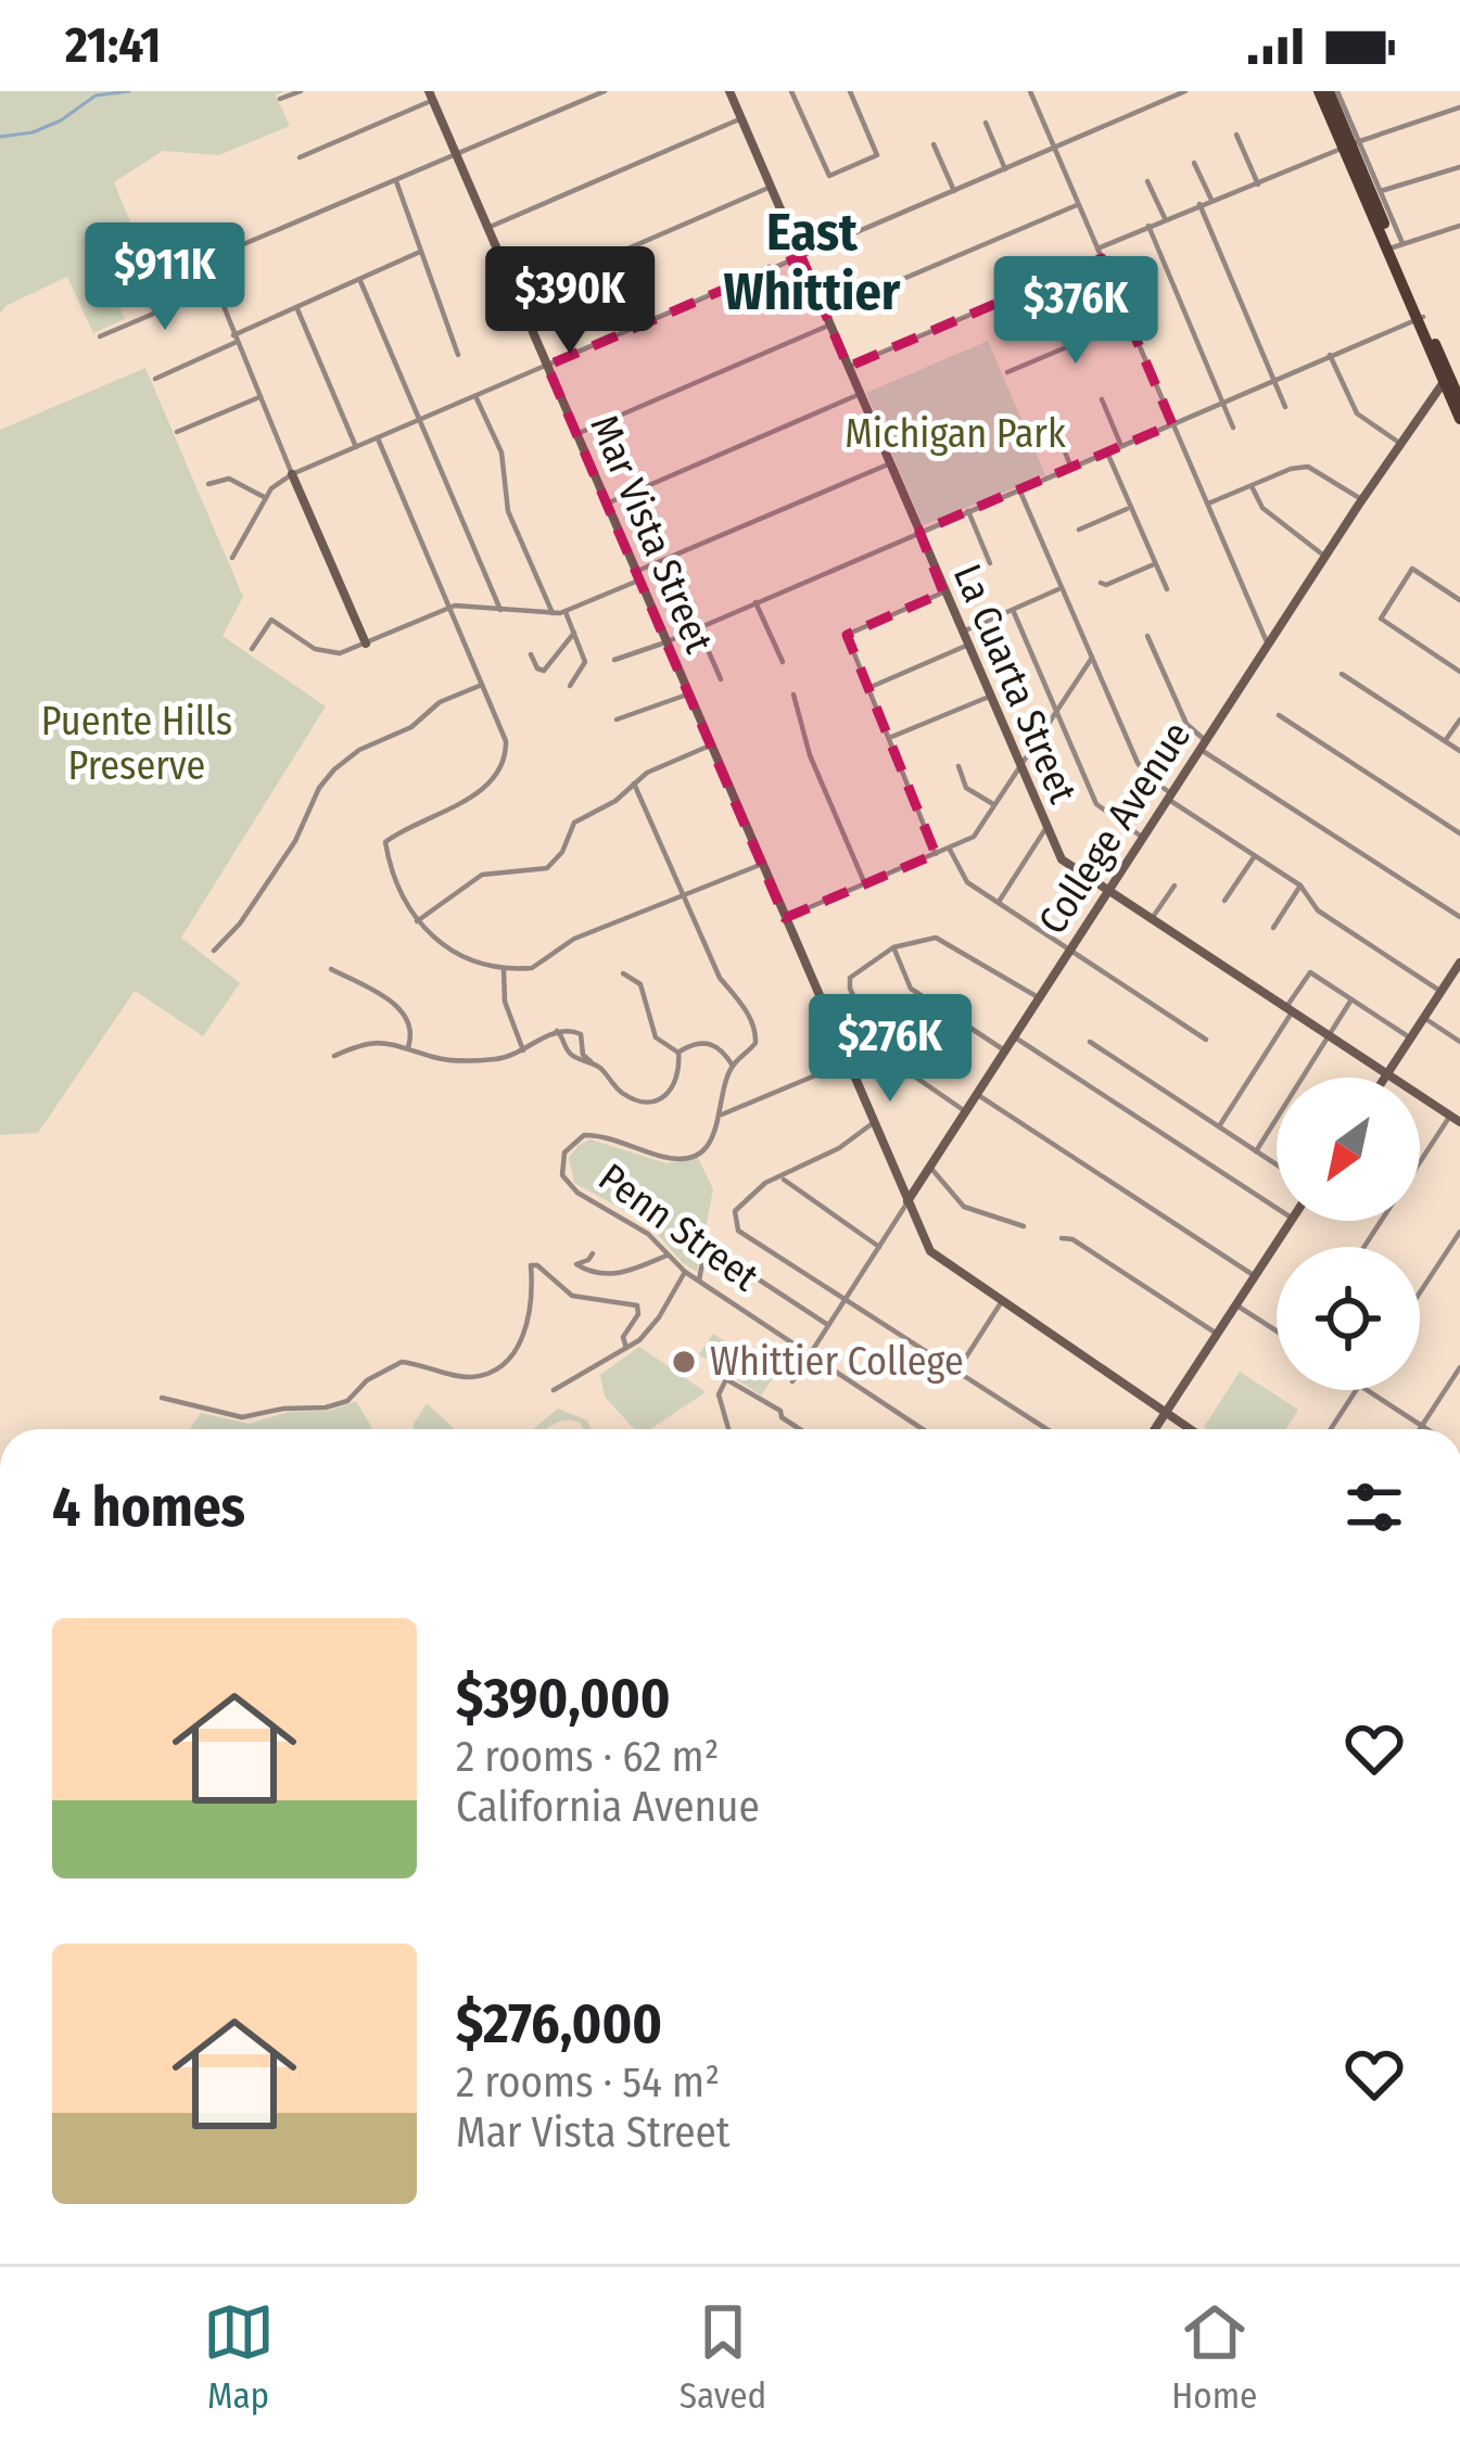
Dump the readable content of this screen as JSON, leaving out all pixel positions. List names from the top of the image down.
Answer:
{
  "streets": {
    "street": [
      "Mar Vista Street",
      "La Cuarta Street",
      "College Avenue",
      "Penn Street"
    ]
  },
  "crossings": [
    ["Mar Vista Street", "College Avenue"],
    ["La Cuarta Street", "College Avenue"],
    ["College Avenue", "Penn Street"]
  ],
  "districts": ["East Whittier"],
  "parks": ["Michigan Park", "Puente Hills Preserve"],
  "places": ["Whittier College"],
  "north": "bottom left",
  "page": {
    "status": "21:41",
    "price": [
      "$911K",
      "$390K",
      "$376K",
      "$276K"
    ],
    "heading": "4 homes",
    "list": [
      {
        "name": "$390,000",
        "note": "2 rooms · 62 m² · California Avenue"
      },
      {
        "name": "$276,000",
        "note": "2 rooms · 54 m² · Mar Vista Street"
      }
    ],
    "tabs": ["Map", "Saved", "Home"]
  }
}
